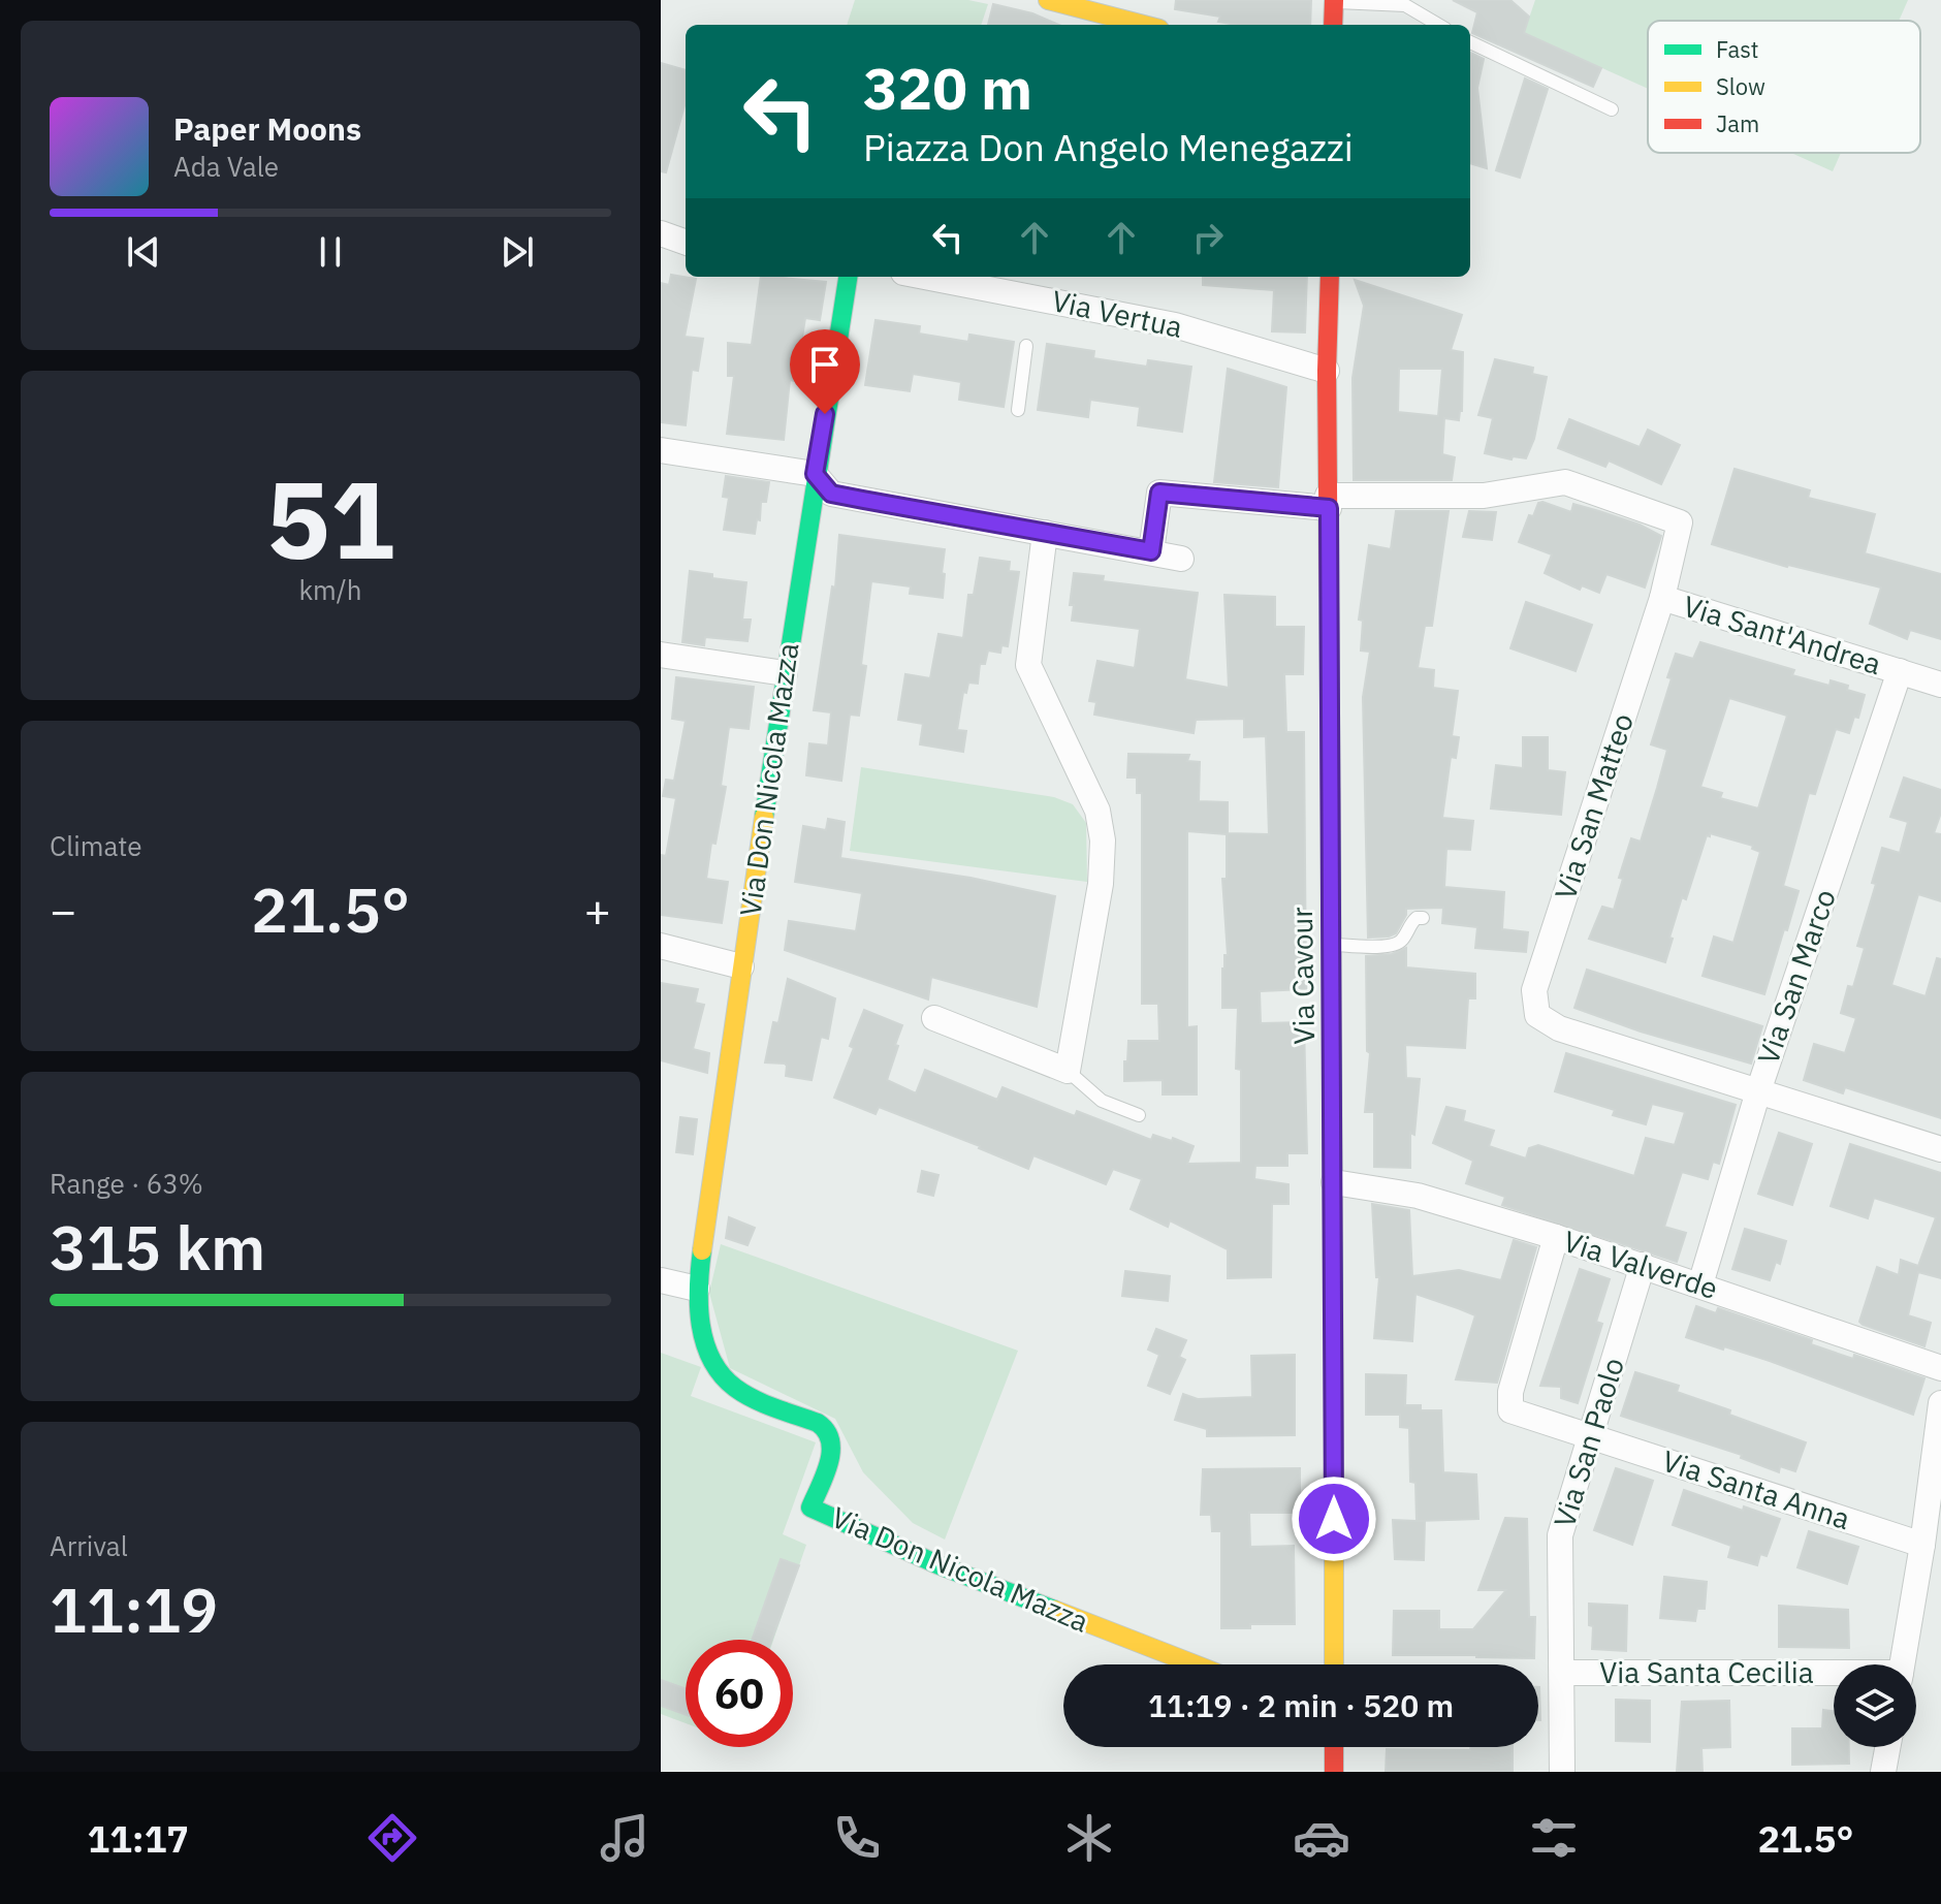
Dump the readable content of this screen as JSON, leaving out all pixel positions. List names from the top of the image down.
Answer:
{
  "streets": {
    "street": [
      "Via Vertua",
      "Via Sant'Andrea",
      "Via Don Nicola Mazza",
      "Via San Matteo",
      "Via Cavour",
      "Via San Marco",
      "Via Valverde",
      "Via San Paolo",
      "Via Santa Anna",
      "Via Santa Cecilia"
    ]
  },
  "crossings": [
    ["Via Vertua", "Via Cavour"],
    ["Via Sant'Andrea", "Via San Matteo"],
    ["Via Sant'Andrea", "Via Cavour"],
    ["Via Sant'Andrea", "Via San Marco"],
    ["Via San Matteo", "Via San Marco"],
    ["Via Cavour", "Via Valverde"],
    ["Via San Marco", "Via Valverde"],
    ["Via Valverde", "Via San Paolo"],
    ["Via Valverde", "Via Santa Anna"],
    ["Via San Paolo", "Via Santa Anna"],
    ["Via San Paolo", "Via Santa Cecilia"]
  ],
  "legend": ["Fast", "Slow", "Jam"],
  "page": {
    "turn": ["320 m", "Piazza Don Angelo Menegazzi"],
    "song": ["Paper Moons", "Ada Vale"],
    "tile": [
      ["51", "km/h"],
      "Climate",
      ["Range · 63%", "315 km"],
      ["Arrival", "11:19"]
    ],
    "heat": ["−", "21.5°", "+"],
    "limit": "60",
    "trip": "11:19 · 2 min · 520 m",
    "tabs": ["11:17", "21.5°"]
  }
}
